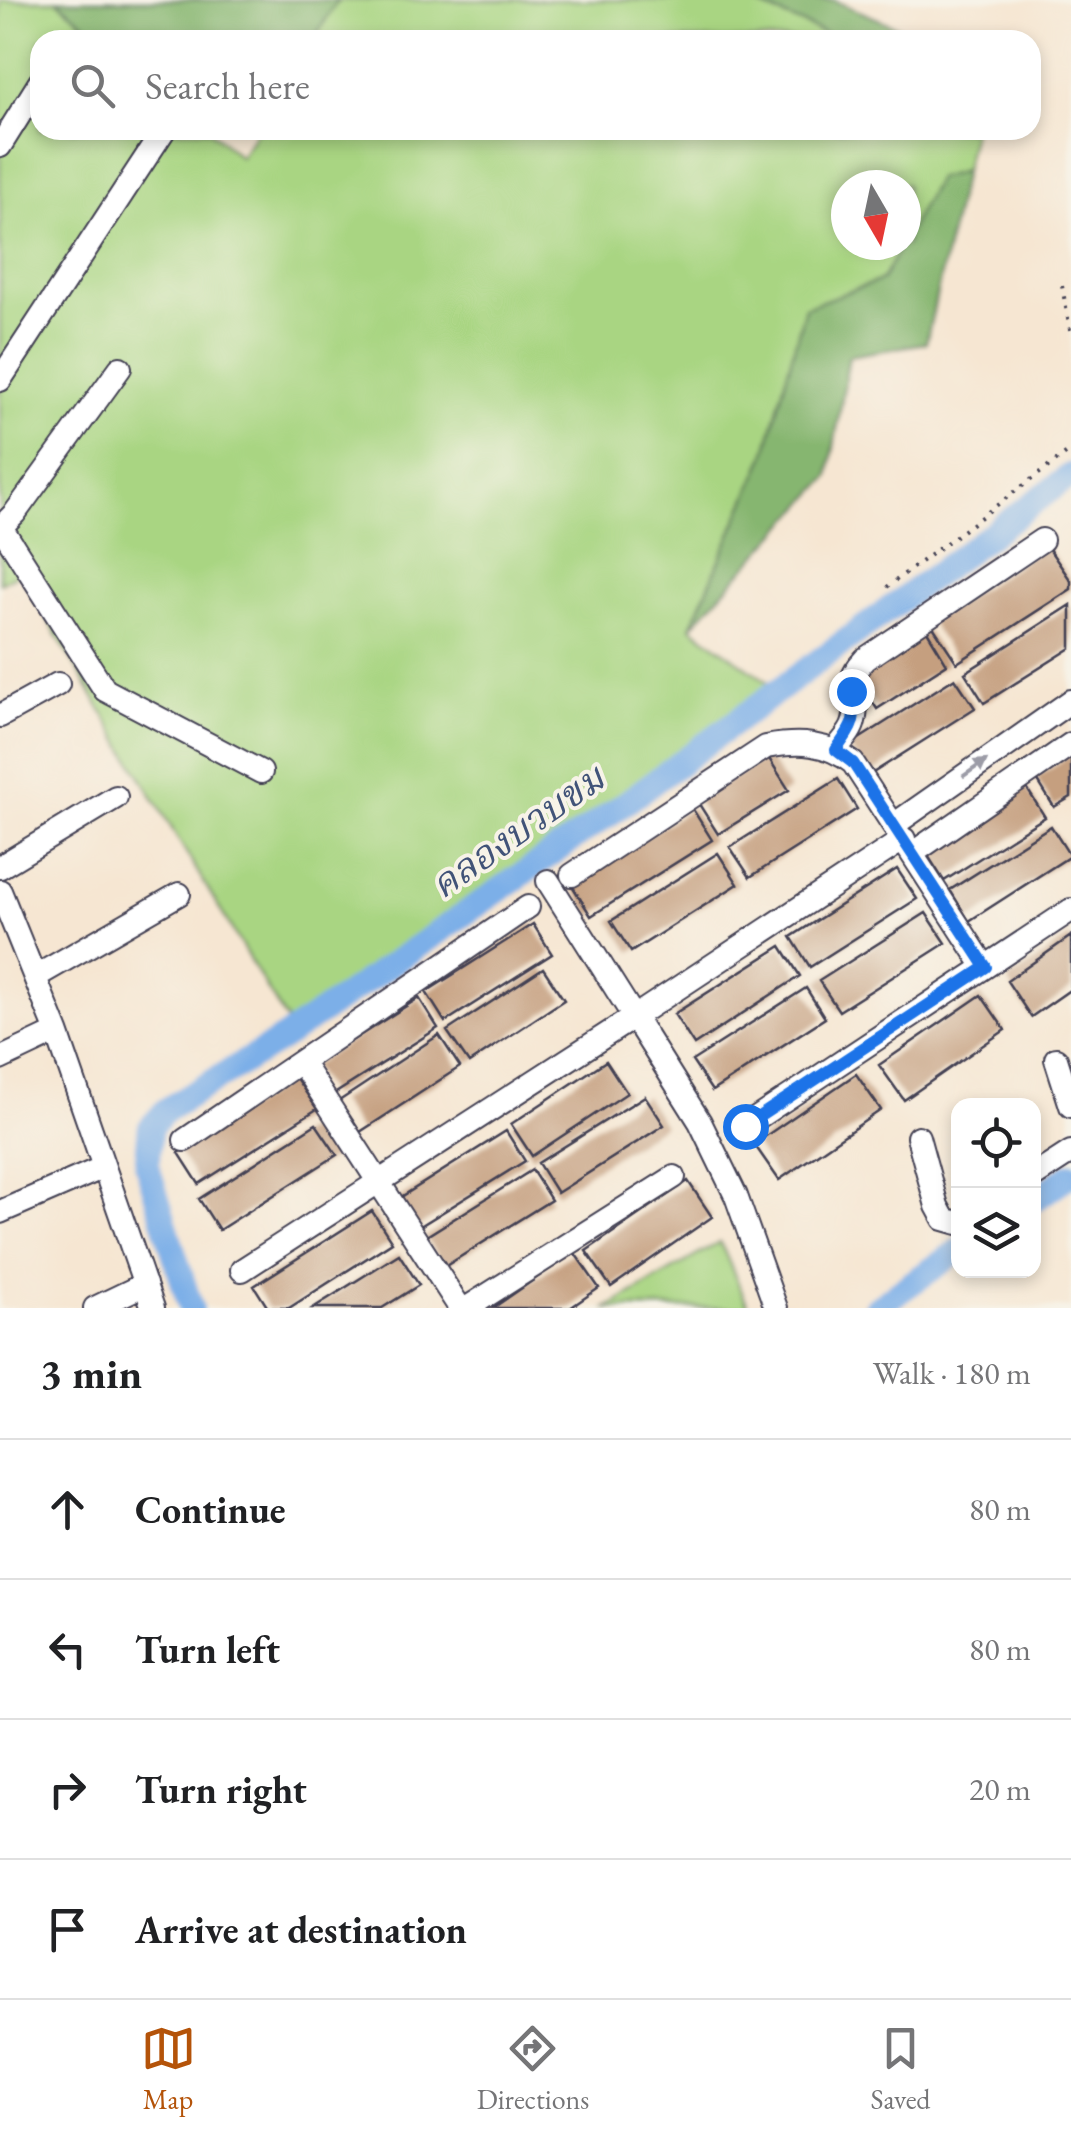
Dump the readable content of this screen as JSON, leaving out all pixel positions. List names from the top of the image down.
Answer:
{
  "water": ["คลองบวบขม"],
  "north": "bottom",
  "page": {
    "search": "Search here",
    "heading": ["3 min", "Walk · 180 m"],
    "list": [
      ["Continue", "80 m"],
      ["Turn left", "80 m"],
      ["Turn right", "20 m"],
      "Arrive at destination"
    ],
    "nav": ["Map", "Directions", "Saved"]
  }
}
